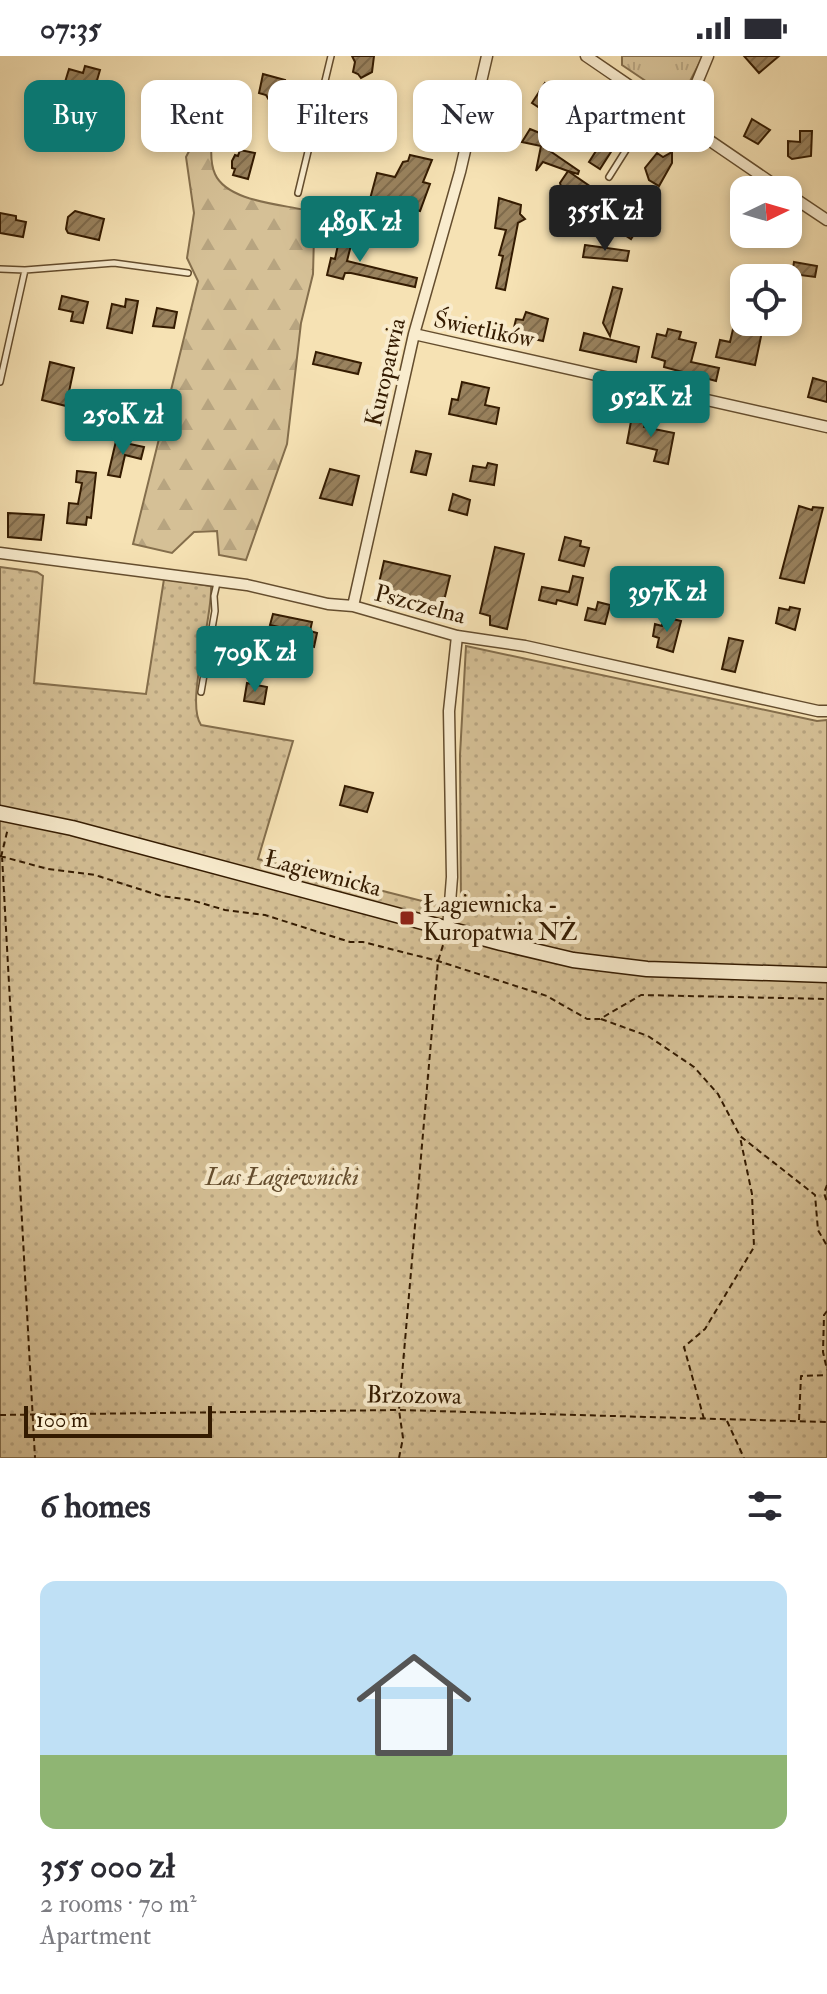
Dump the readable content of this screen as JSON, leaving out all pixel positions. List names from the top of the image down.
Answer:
{
  "streets": {
    "street": [
      "Świetlików",
      "Kuropatwia",
      "Pszczelna",
      "Łagiewnicka"
    ],
    "path": ["Brzozowa"]
  },
  "crossings": [
    ["Świetlików", "Kuropatwia"],
    ["Kuropatwia", "Pszczelna"]
  ],
  "parks": ["Las Łagiewnicki"],
  "places": {
    "transit": ["Łagiewnicka - Kuropatwia NŻ"]
  },
  "scale_bar": "100 m",
  "north": "right",
  "page": {
    "status": "07:35",
    "chip": [
      "Buy",
      "Rent",
      "Filters",
      "New",
      "Apartment"
    ],
    "price": [
      "355K zł",
      "489K zł",
      "952K zł",
      "250K zł",
      "397K zł",
      "709K zł"
    ],
    "scale": "100 m",
    "heading": "6 homes",
    "list": [
      {
        "name": "355 000 zł",
        "note": "2 rooms · 70 m² · Apartment"
      }
    ]
  }
}
